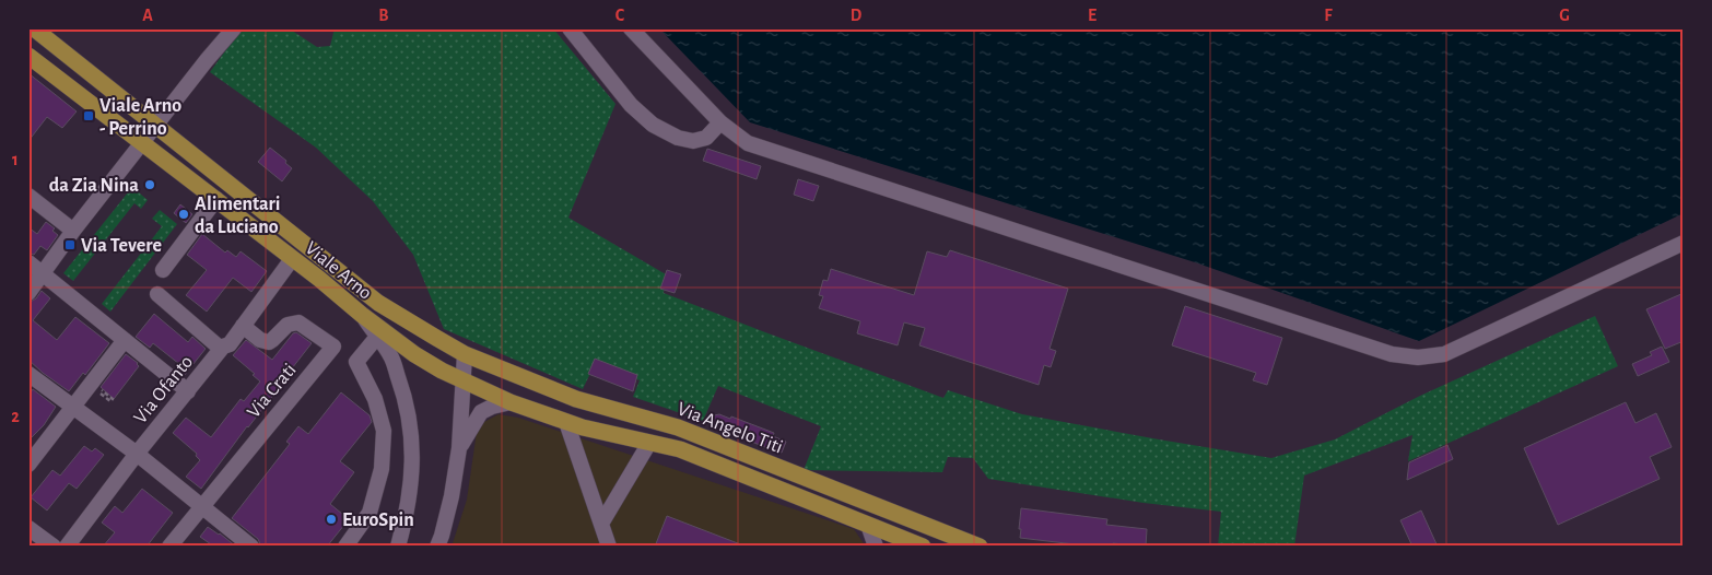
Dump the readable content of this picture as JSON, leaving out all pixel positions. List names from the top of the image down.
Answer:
{
  "streets": {
    "main road": ["Viale Arno", "Via Angelo Titi"],
    "street": ["Via Ofanto", "Via Crati"]
  },
  "crossings": [
    ["Viale Arno", "Via Ofanto"],
    ["Viale Arno", "Via Angelo Titi"],
    ["Via Ofanto", "Via Crati"]
  ],
  "places": {
    "transit": ["Viale Arno - Perrino", "Via Tevere"],
    "other": ["da Zia Nina", "Alimentari da Luciano", "EuroSpin"]
  },
  "grid": {
    "columns": [
      "A",
      "B",
      "C",
      "D",
      "E",
      "F",
      "G"
    ],
    "rows": ["1", "2"]
  }
}
